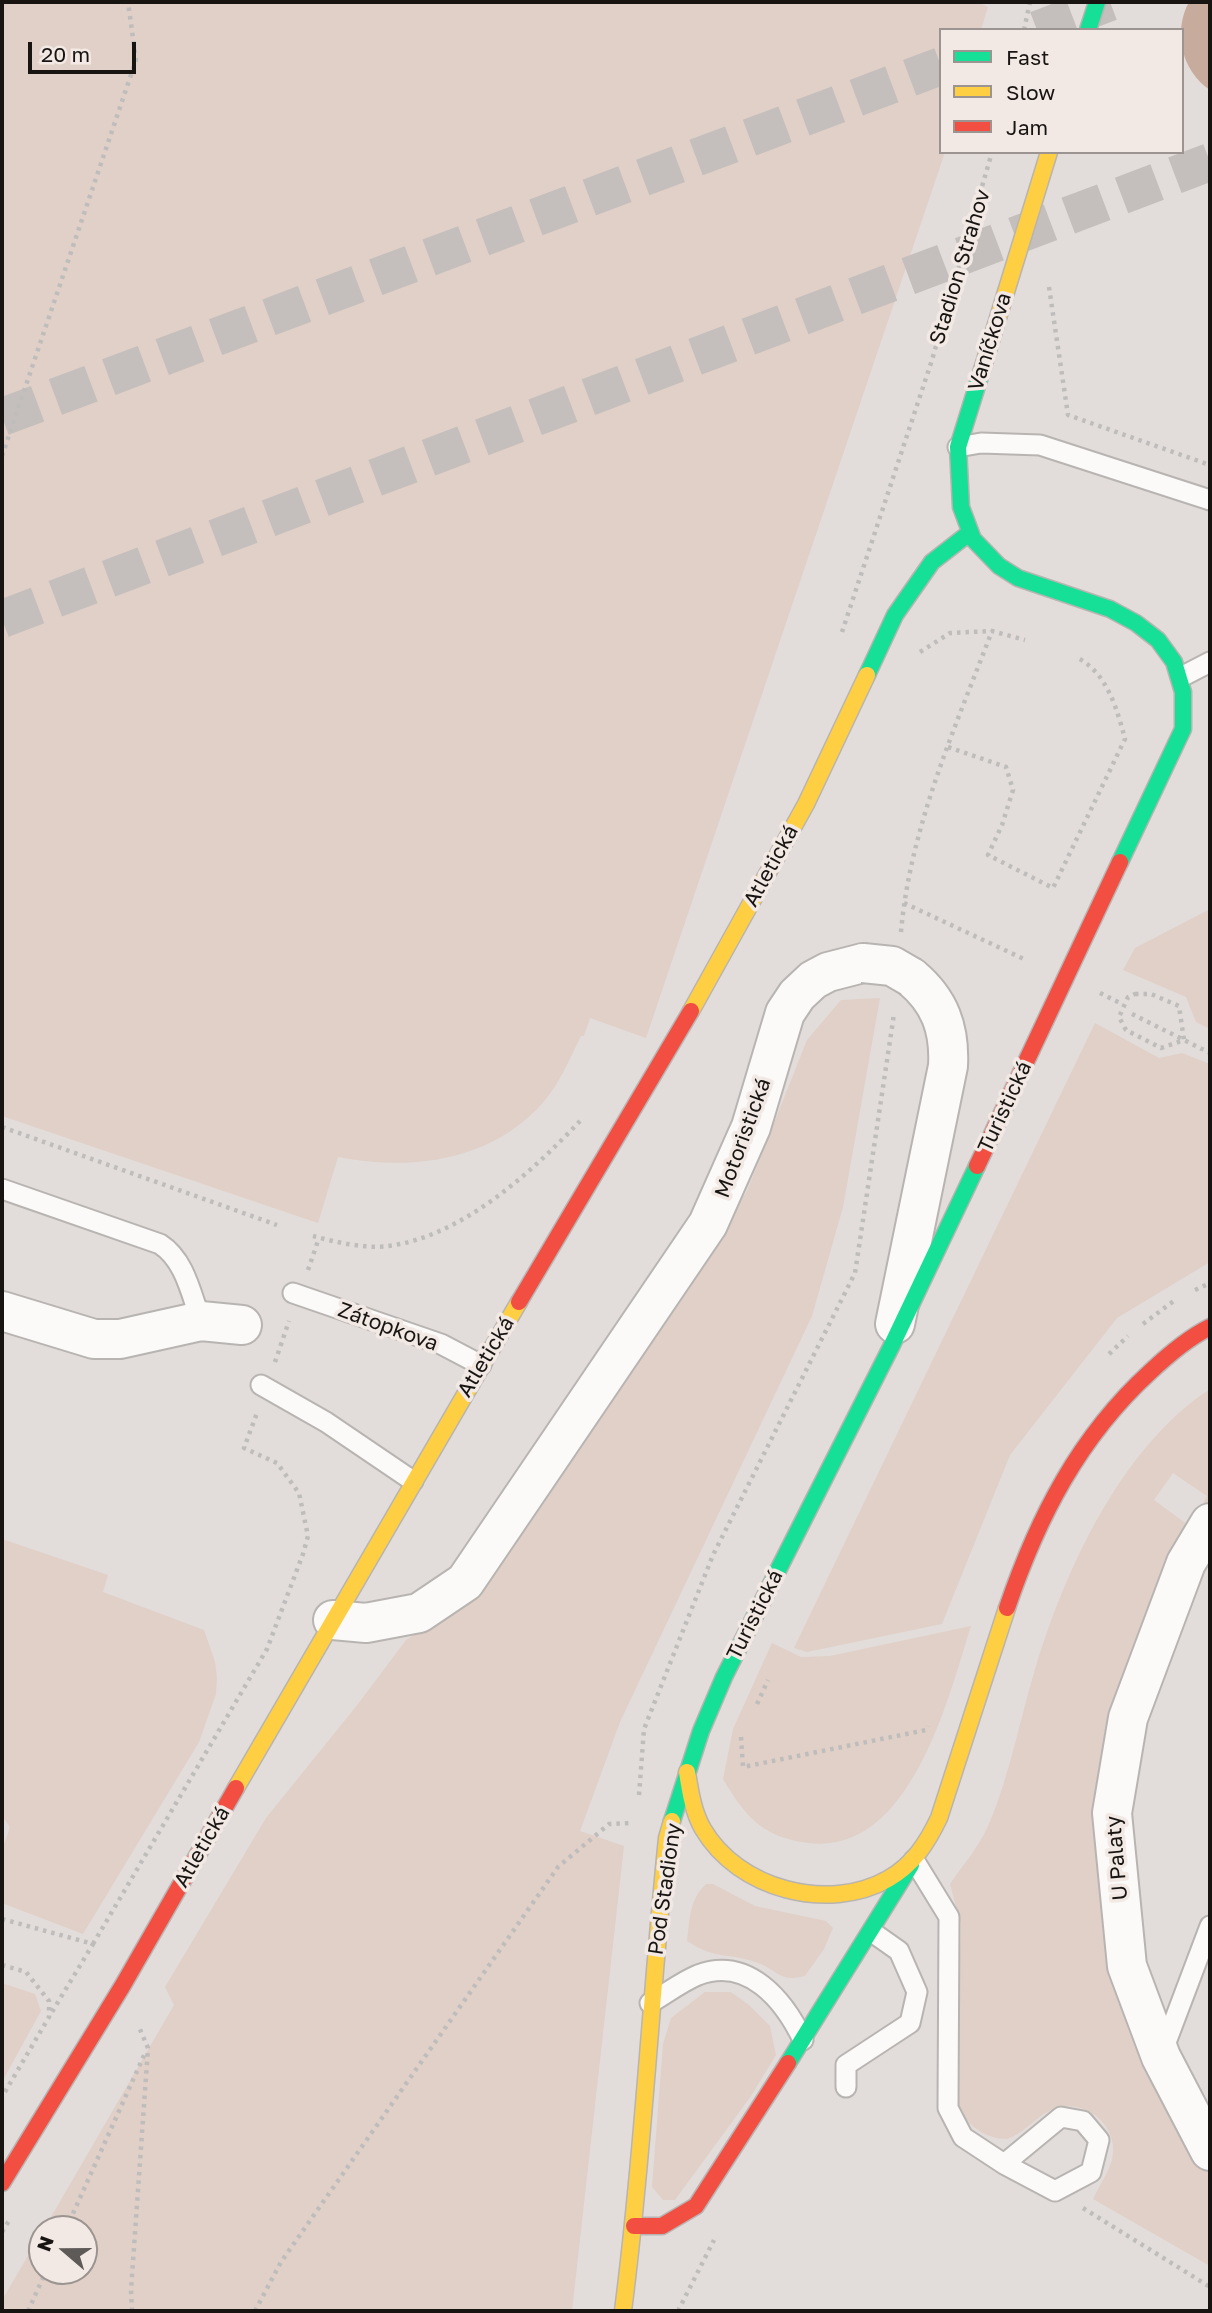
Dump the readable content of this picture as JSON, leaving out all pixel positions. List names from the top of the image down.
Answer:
{
  "streets": {
    "street": [
      "Vaníčkova",
      "Atletická",
      "Turistická",
      "Motoristická",
      "U Palaty",
      "Pod Stadiony"
    ],
    "lane": ["Zátopkova"],
    "path": ["Stadion Strahov"]
  },
  "crossings": [
    ["Vaníčkova", "Atletická"],
    ["Vaníčkova", "Turistická"],
    ["Atletická", "Turistická"],
    ["Atletická", "Motoristická"],
    ["Atletická", "Zátopkova"],
    ["Turistická", "Motoristická"],
    ["Turistická", "Pod Stadiony"]
  ],
  "legend": ["Fast", "Slow", "Jam"],
  "scale_bar": "20 m",
  "north": "left"
}
